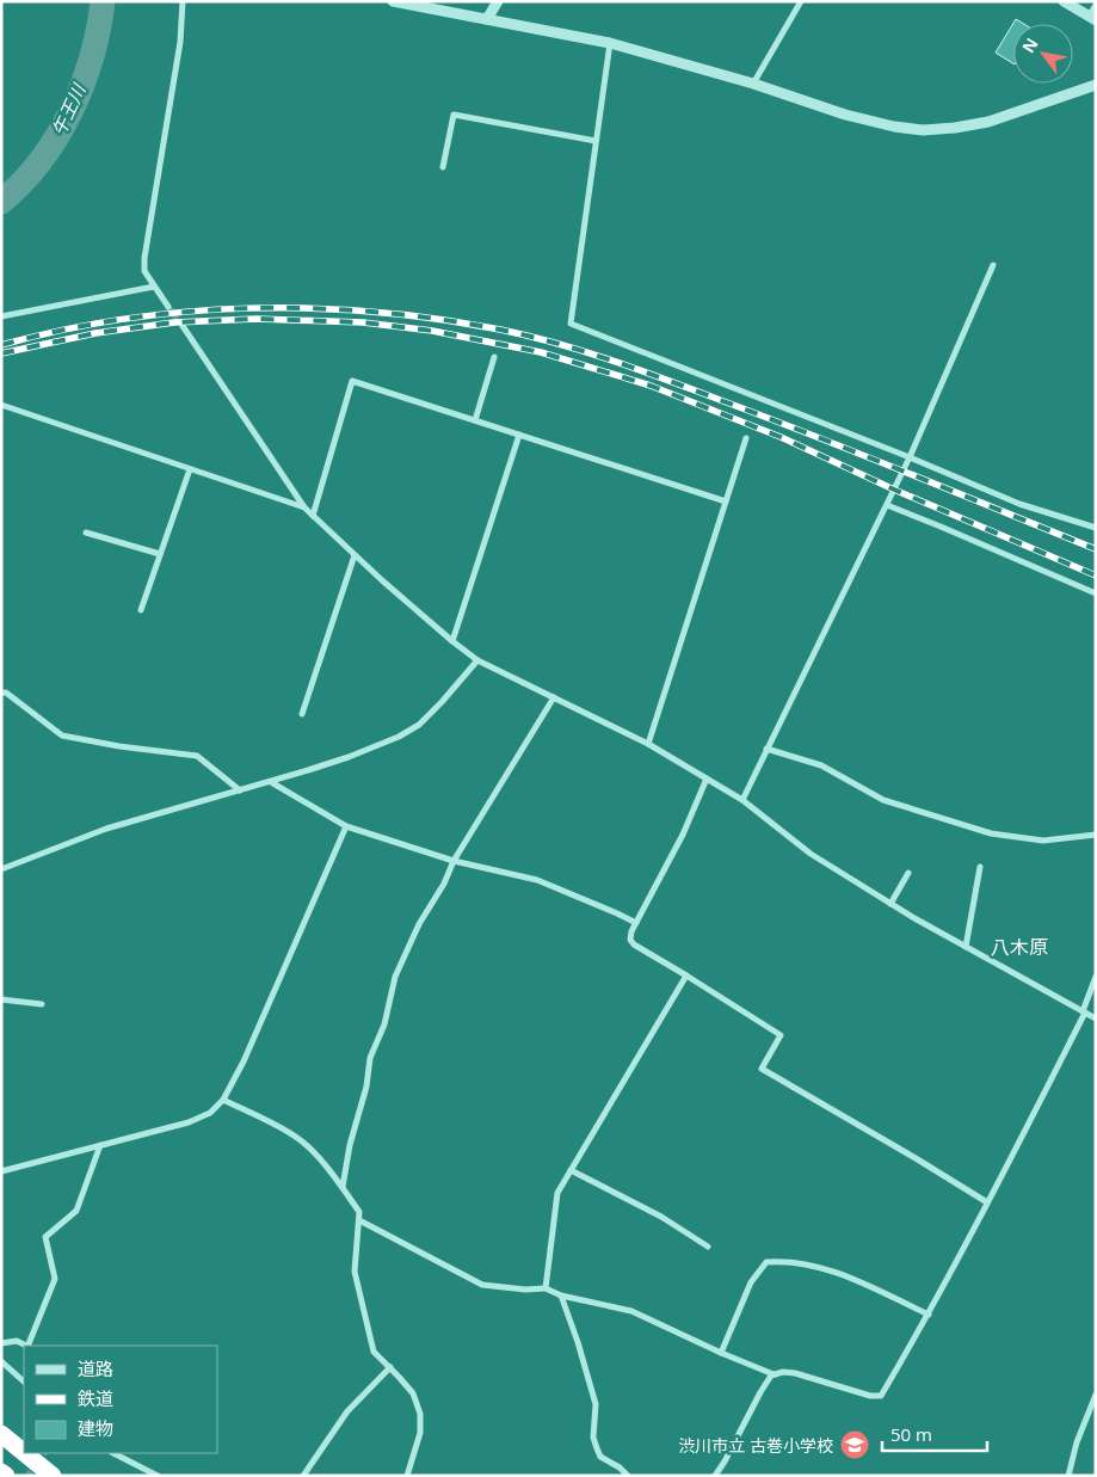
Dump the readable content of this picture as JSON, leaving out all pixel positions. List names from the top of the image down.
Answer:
{
  "districts": ["八木原"],
  "water": ["午王川"],
  "places": {
    "school or university": ["渋川市立 古巻小学校"]
  },
  "legend": ["道路", "鉄道", "建物"],
  "scale_bar": "50 m",
  "north": "top left"
}
